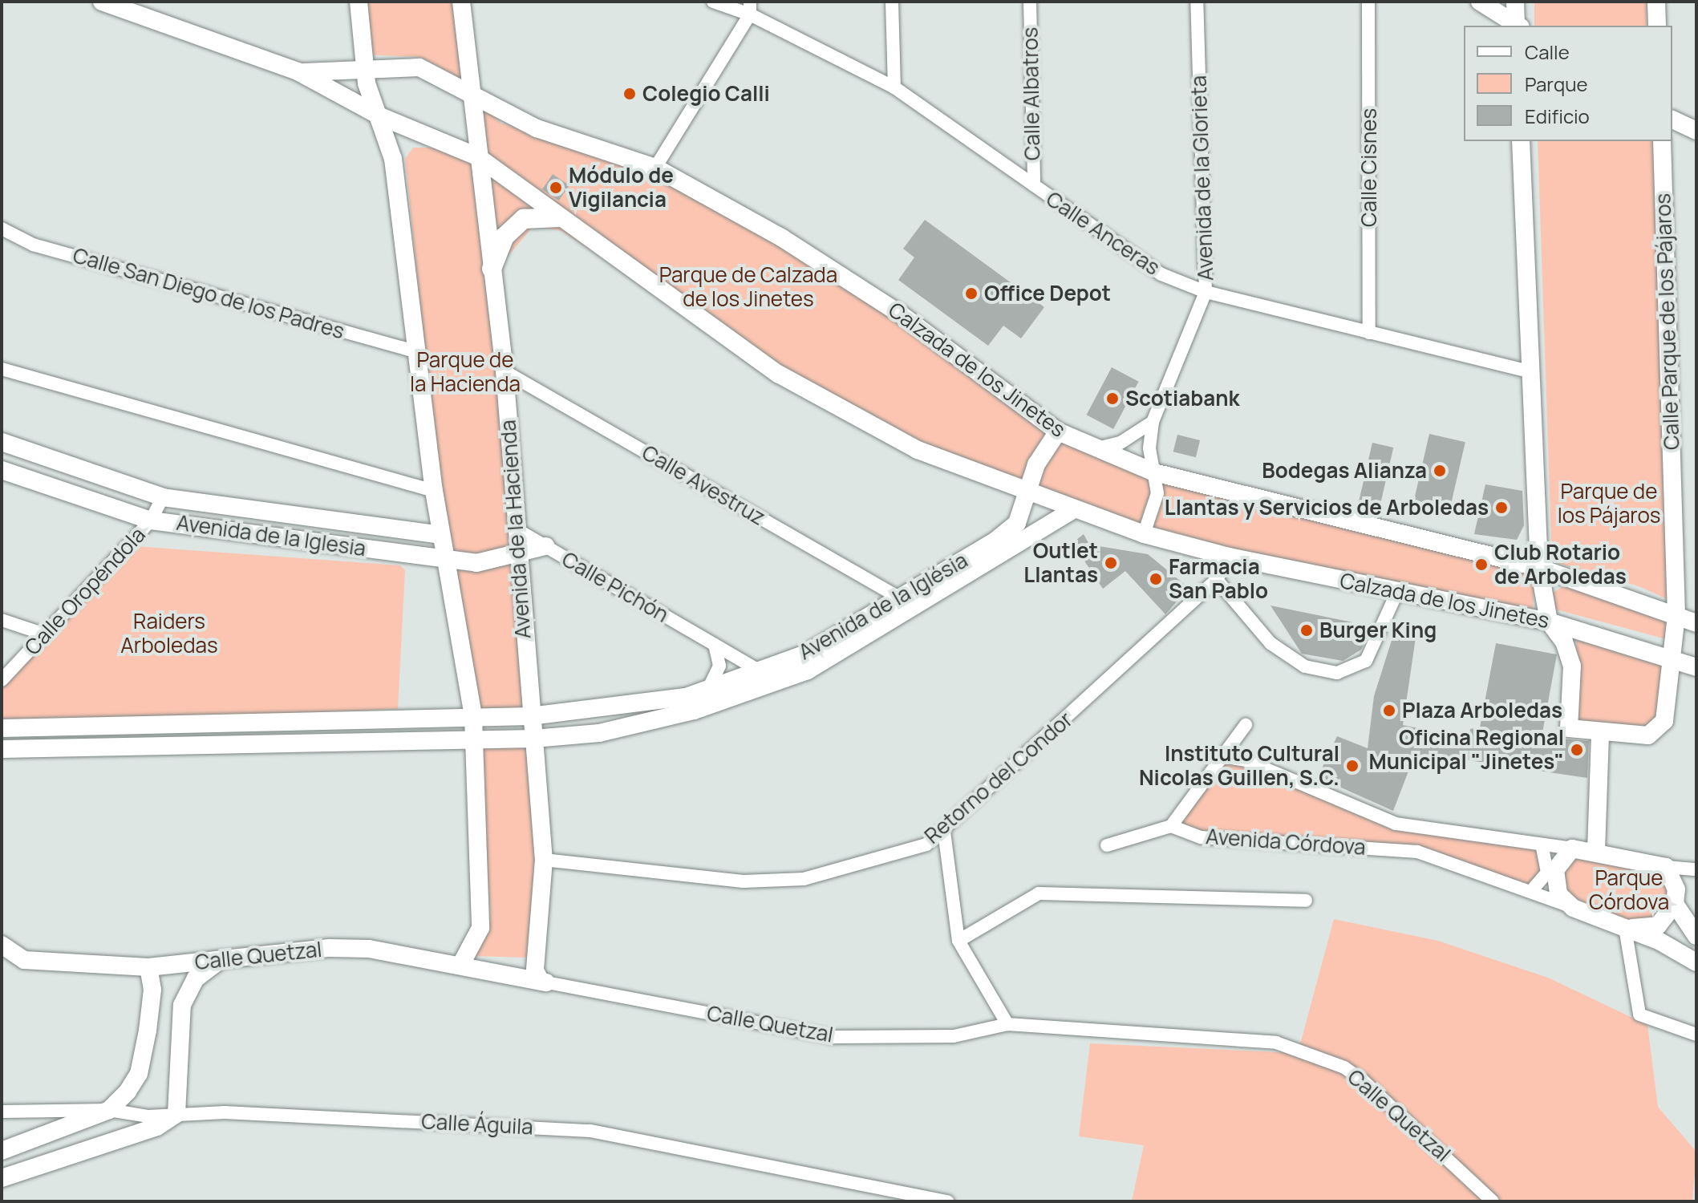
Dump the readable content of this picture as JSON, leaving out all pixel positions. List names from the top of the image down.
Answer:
{
  "streets": {
    "main road": [
      "Calle Parque de los Pájaros",
      "Calzada de los Jinetes",
      "Avenida de la Hacienda",
      "Avenida de la Iglesia",
      "Avenida de la Iglésia",
      "Avenida Córdova",
      "Calle Quetzal"
    ],
    "street": [
      "Calle Albatros",
      "Calle Cisnes",
      "Avenida de la Glorieta",
      "Calle Anceras",
      "Calle San Diego de los Padres",
      "Calle Avestruz",
      "Calle Pichón",
      "Calle Oropéndola",
      "Retorno del Condor",
      "Calle Águila"
    ]
  },
  "crossings": [
    ["Calle Albatros", "Calle Anceras"],
    ["Calle Cisnes", "Calle Anceras"],
    ["Avenida de la Glorieta", "Calle Anceras"],
    ["Avenida de la Glorieta", "Calzada de los Jinetes"],
    ["Calle Parque de los Pájaros", "Calzada de los Jinetes"],
    ["Calzada de los Jinetes", "Avenida de la Hacienda"],
    ["Calzada de los Jinetes", "Avenida de la Iglésia"],
    ["Calzada de los Jinetes", "Retorno del Condor"],
    ["Calle Avestruz", "Avenida de la Hacienda"],
    ["Calle Avestruz", "Avenida de la Iglésia"],
    ["Avenida de la Hacienda", "Avenida de la Iglesia"],
    ["Avenida de la Hacienda", "Calle Pichón"],
    ["Avenida de la Hacienda", "Avenida de la Iglésia"],
    ["Avenida de la Hacienda", "Retorno del Condor"],
    ["Avenida de la Hacienda", "Calle Quetzal"],
    ["Avenida de la Iglesia", "Calle Pichón"],
    ["Avenida de la Iglesia", "Calle Oropéndola"],
    ["Calle Pichón", "Avenida de la Iglésia"]
  ],
  "parks": [
    "Parque de Calzada de los Jinetes",
    "Parque de la Hacienda",
    "Parque de los Pájaros",
    "Raiders Arboledas",
    "Parque Córdova"
  ],
  "places": [
    "Colegio Calli",
    "Módulo de Vigilancia",
    "Office Depot",
    "Scotiabank",
    "Bodegas Alianza",
    "Llantas y Servicios de Arboledas",
    "Outlet Llantas",
    "Club Rotario de Arboledas",
    "Farmacia San Pablo",
    "Burger King",
    "Plaza Arboledas",
    "Oficina Regional Municipal \"Jinetes\"",
    "Instituto Cultural Nicolas Guillen, S.C."
  ],
  "legend": ["Calle", "Parque", "Edificio"]
}
